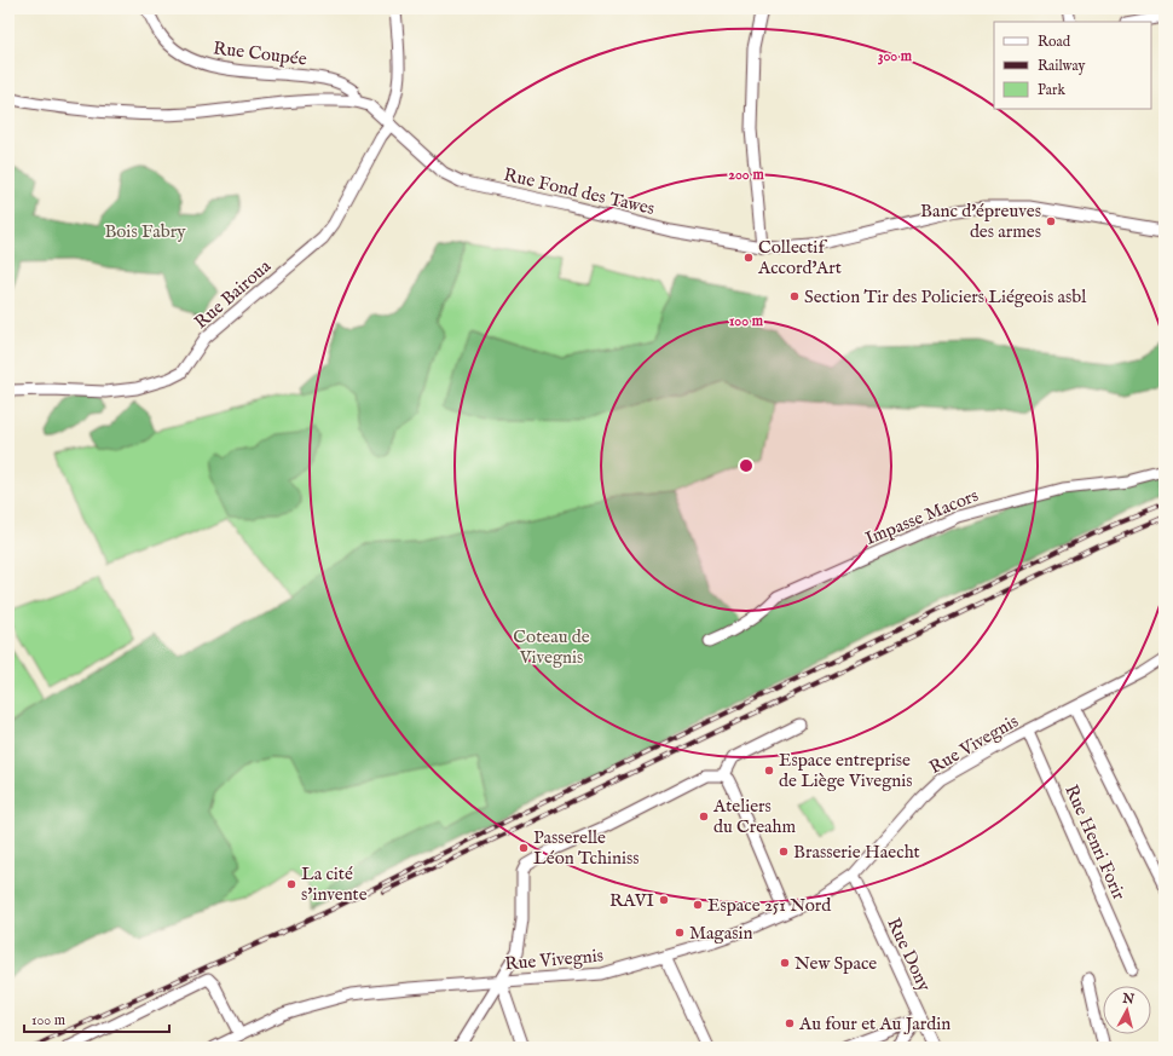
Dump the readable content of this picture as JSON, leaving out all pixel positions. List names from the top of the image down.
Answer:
{
  "streets": {
    "street": [
      "Rue Coupée",
      "Rue Fond des Tawes",
      "Rue Bairoua",
      "Impasse Macors",
      "Rue Vivegnis",
      "Rue Henri Forir",
      "Rue Dony"
    ]
  },
  "crossings": [
    ["Rue Coupée", "Rue Fond des Tawes"],
    ["Rue Fond des Tawes", "Rue Bairoua"],
    ["Rue Vivegnis", "Rue Henri Forir"],
    ["Rue Vivegnis", "Rue Dony"]
  ],
  "parks": ["Bois Fabry", "Coteau de Vivegnis"],
  "places": [
    "Banc d'épreuves des armes",
    "Collectif Accord'Art",
    "Section Tir des Policiers Liégeois asbl",
    "Espace entreprise de Liège Vivegnis",
    "Ateliers du Creahm",
    "Passerelle Léon Tchiniss",
    "Brasserie Haecht",
    "La cité s'invente",
    "RAVI",
    "Espace 251 Nord",
    "Magasin",
    "New Space",
    "Au four et Au Jardin"
  ],
  "legend": ["Road", "Railway", "Park"],
  "scale_bar": "100 m",
  "north": "top",
  "rings": ["300 m", "200 m", "100 m"]
}
